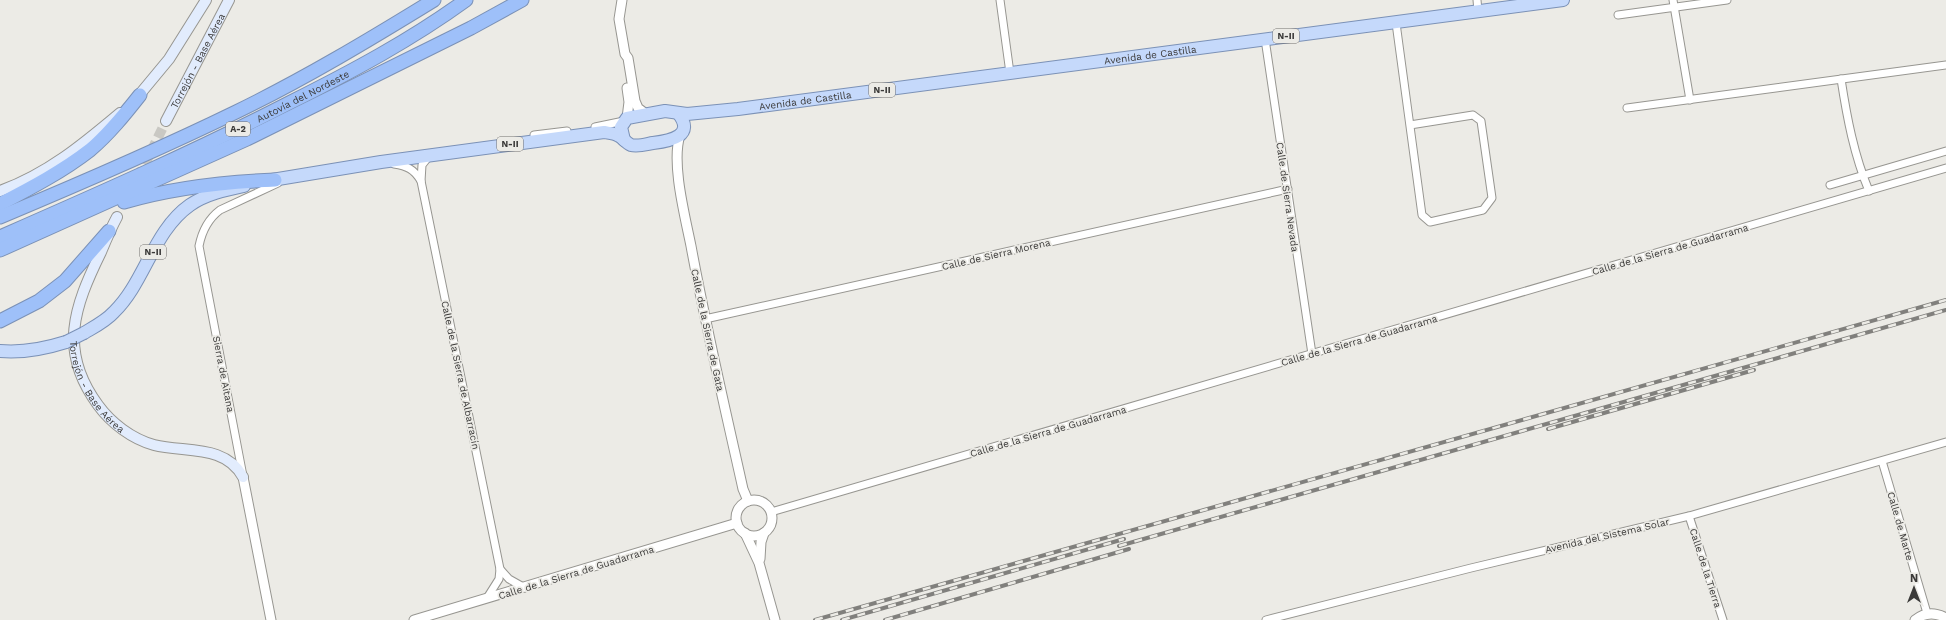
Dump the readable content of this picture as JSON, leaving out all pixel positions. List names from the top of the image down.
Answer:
{
  "streets": {
    "highway": ["Autovía del Nordeste", "A-2"],
    "main road": ["N-II", "Avenida de Castilla", "Torrejón - Base Aérea"],
    "street": [
      "Calle de Sierra Nevada",
      "Calle de la Sierra de Guadarrama",
      "Calle de Sierra Morena",
      "Calle de la Sierra de Gata",
      "Sierra de Aitana",
      "Calle de la Sierra de Albarracín",
      "Calle de Marte",
      "Avenida del Sistema Solar",
      "Calle de la Tierra"
    ]
  },
  "crossings": [
    ["N-II", "Avenida de Castilla"],
    ["N-II", "Calle de la Sierra de Gata"],
    ["N-II", "Sierra de Aitana"],
    ["N-II", "Calle de la Sierra de Albarracín"],
    ["Avenida de Castilla", "Calle de Sierra Nevada"],
    ["Avenida de Castilla", "Calle de la Sierra de Gata"],
    ["Torrejón - Base Aérea", "Sierra de Aitana"],
    ["Calle de Sierra Nevada", "Calle de la Sierra de Guadarrama"],
    ["Calle de Sierra Nevada", "Calle de Sierra Morena"],
    ["Calle de la Sierra de Guadarrama", "Calle de la Sierra de Gata"],
    ["Calle de Sierra Morena", "Calle de la Sierra de Gata"],
    ["Calle de Marte", "Avenida del Sistema Solar"],
    ["Avenida del Sistema Solar", "Calle de la Tierra"]
  ],
  "north": "top"
}
